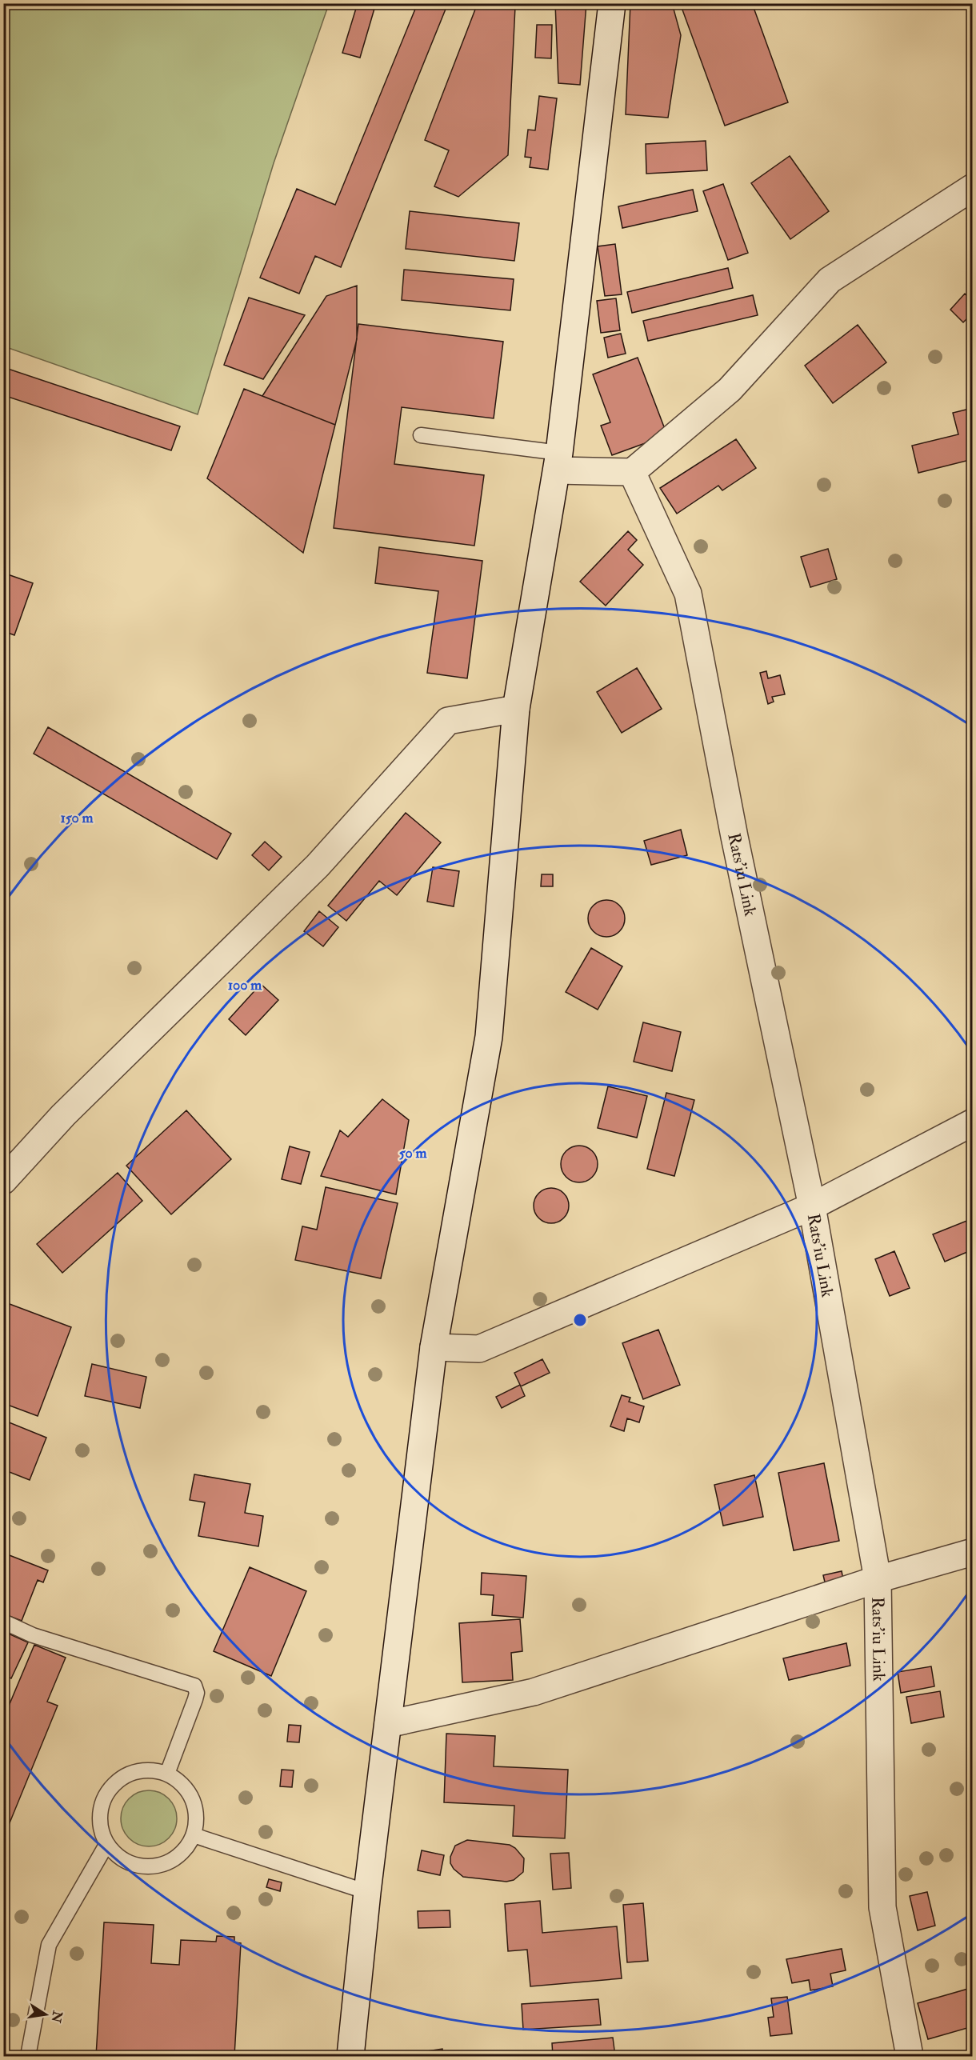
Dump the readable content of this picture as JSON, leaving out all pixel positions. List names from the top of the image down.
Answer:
{
  "streets": {
    "street": ["Rats'iu Link"]
  },
  "north": "right",
  "rings": ["150 m", "100 m", "50 m"]
}
